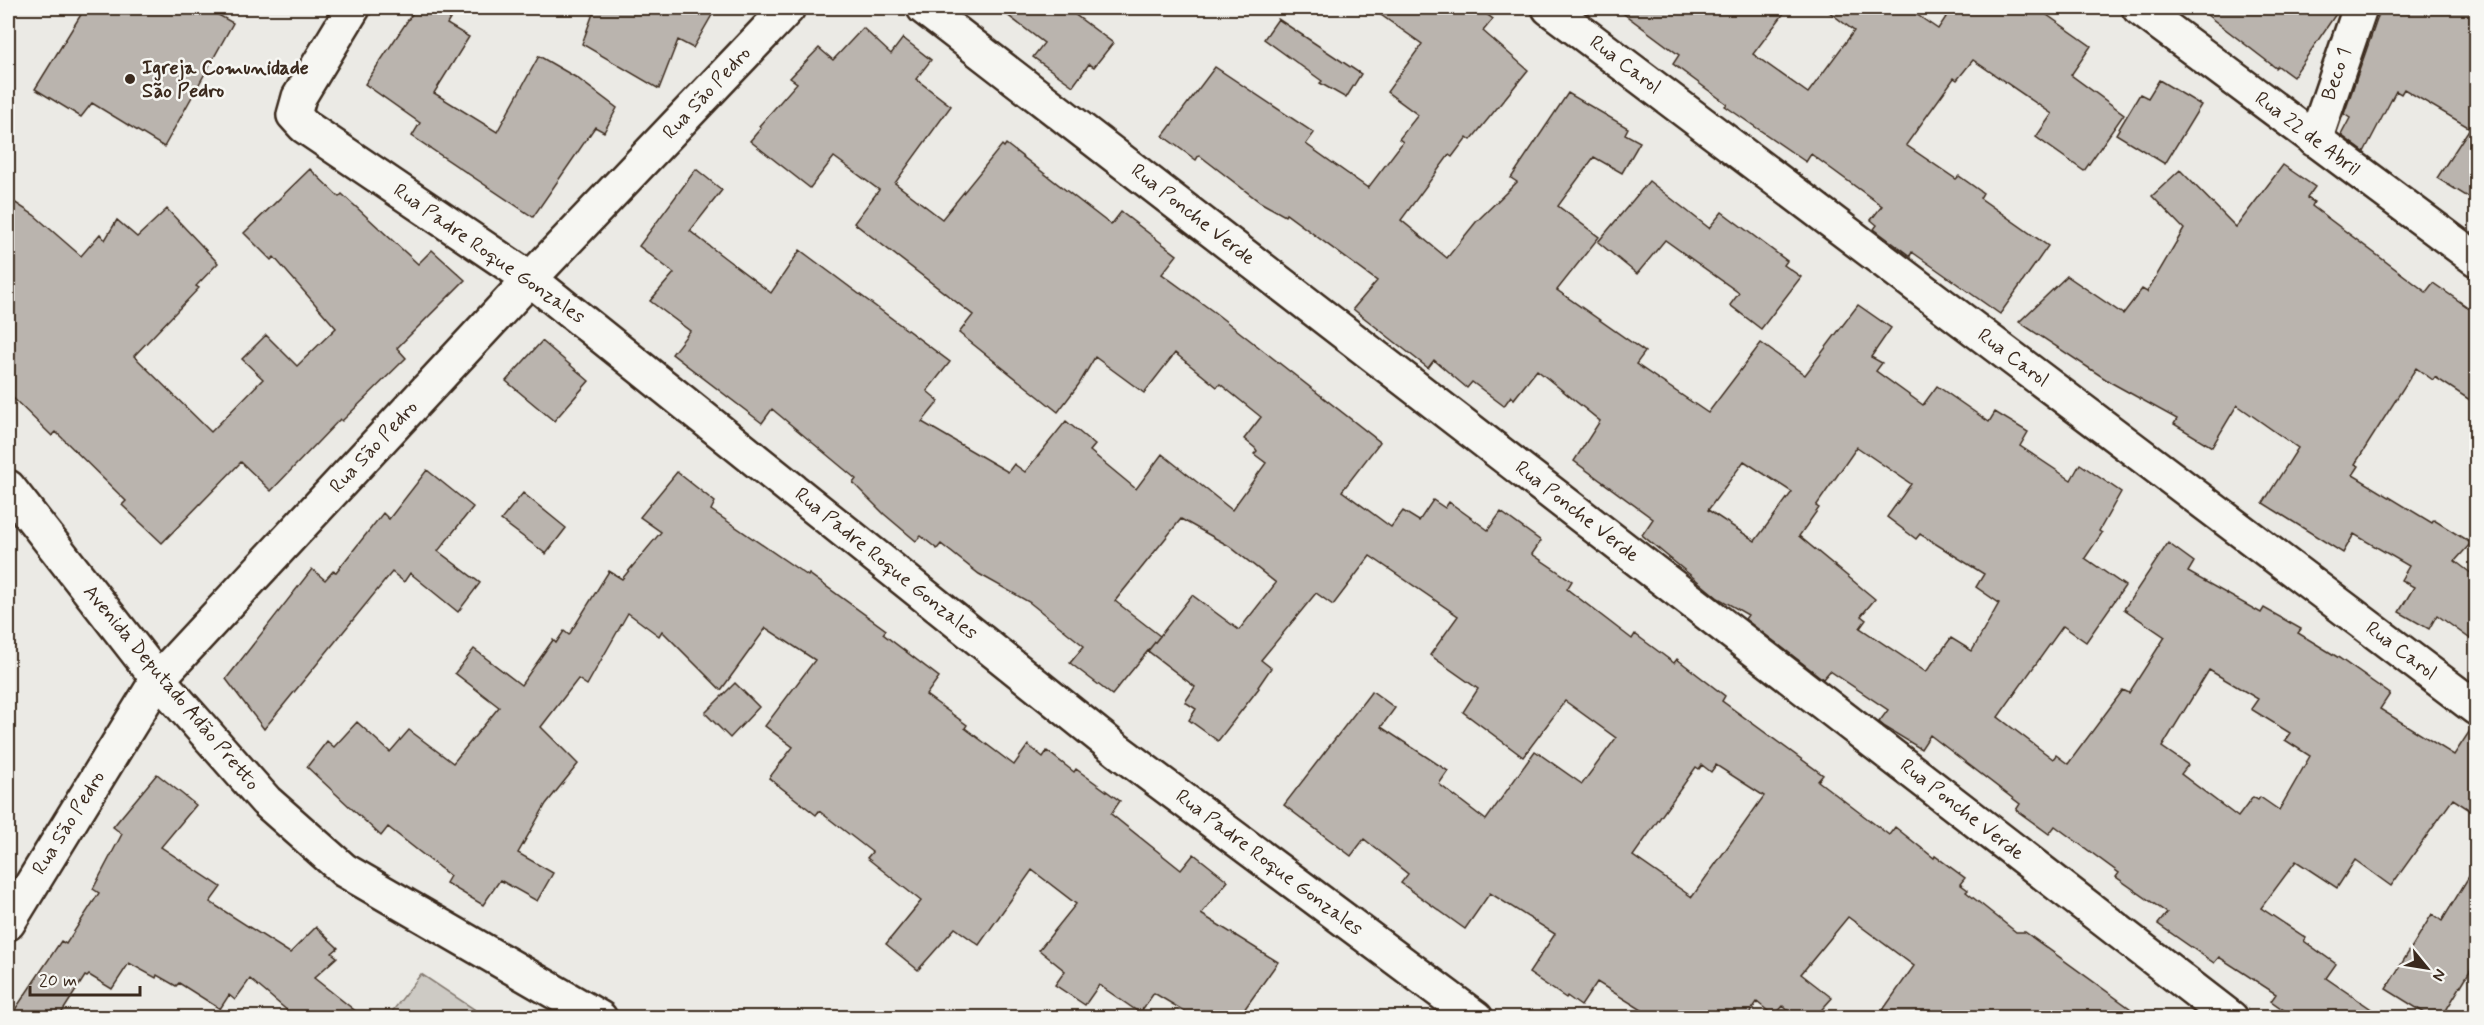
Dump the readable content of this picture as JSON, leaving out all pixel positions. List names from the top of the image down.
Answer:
{
  "streets": {
    "street": [
      "Rua Carol",
      "Beco 1",
      "Rua São Pedro",
      "Rua 22 de Abril",
      "Rua Ponche Verde",
      "Rua Padre Roque Gonzales",
      "Avenida Deputado Adão Pretto"
    ]
  },
  "crossings": [
    ["Beco 1", "Rua 22 de Abril"],
    ["Rua São Pedro", "Rua Padre Roque Gonzales"],
    ["Rua São Pedro", "Avenida Deputado Adão Pretto"]
  ],
  "places": ["Igreja Comunidade São Pedro"],
  "scale_bar": "20 m",
  "north": "bottom right"
}
